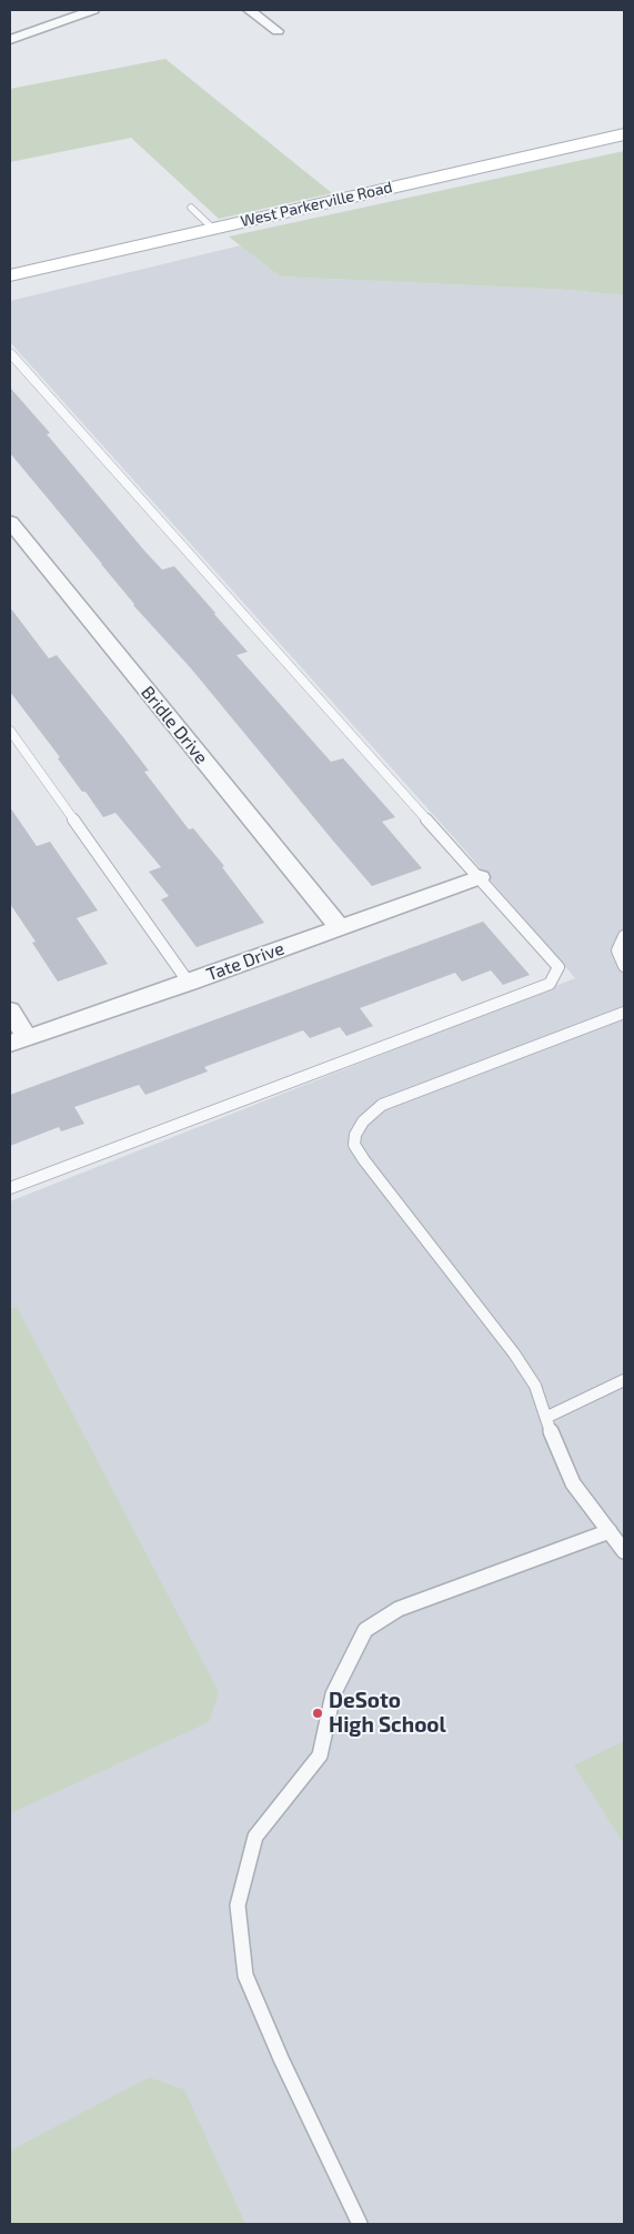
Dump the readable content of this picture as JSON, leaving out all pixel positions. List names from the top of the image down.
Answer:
{
  "streets": {
    "main road": ["West Parkerville Road"],
    "street": ["Bridle Drive", "Tate Drive"]
  },
  "crossings": [
    ["Bridle Drive", "Tate Drive"]
  ],
  "places": ["DeSoto High School"]
}
